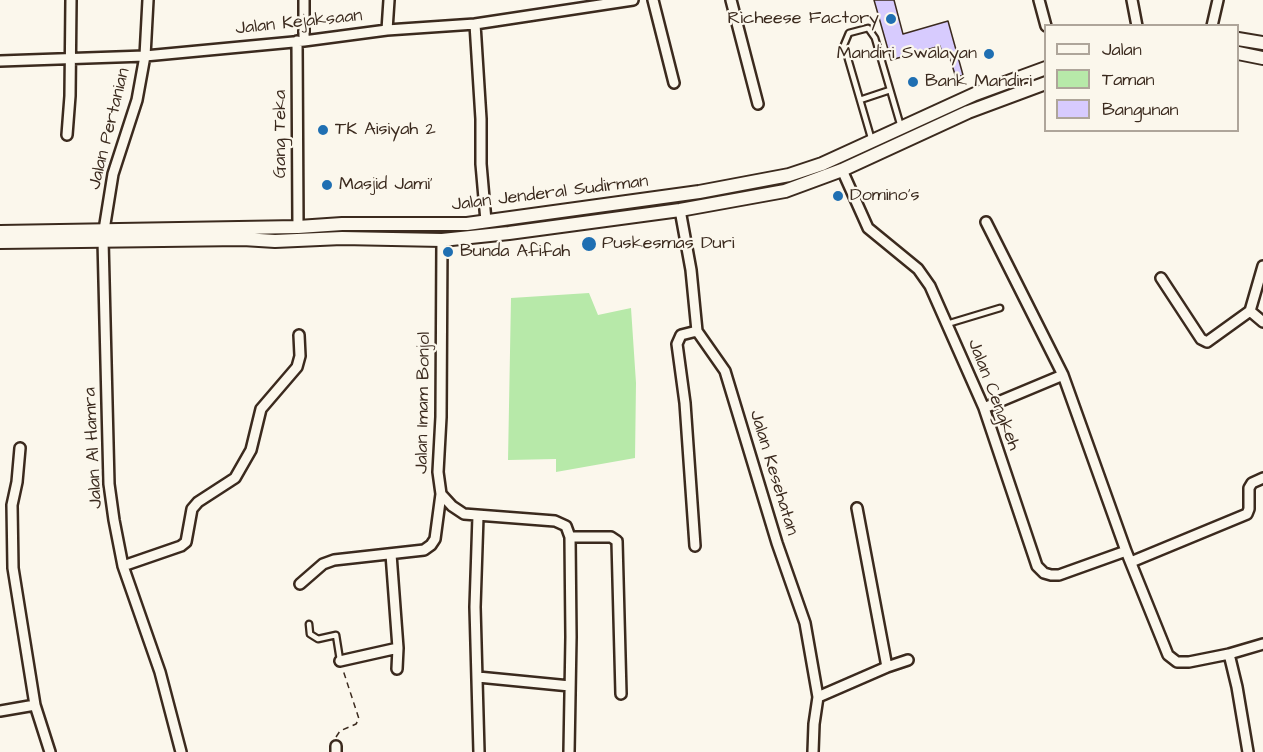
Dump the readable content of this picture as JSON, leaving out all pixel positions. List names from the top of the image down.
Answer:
{
  "streets": {
    "street": [
      "Jalan Kejaksaan",
      "Jalan Pertanian",
      "Gang Teka",
      "Jalan Jenderal Sudirman",
      "Jalan Cengkeh",
      "Jalan Imam Bonjol",
      "Jalan Al Hamra",
      "Jalan Kesehatan"
    ]
  },
  "crossings": [
    ["Jalan Kejaksaan", "Jalan Pertanian"],
    ["Jalan Kejaksaan", "Gang Teka"],
    ["Jalan Pertanian", "Jalan Jenderal Sudirman"],
    ["Jalan Pertanian", "Jalan Al Hamra"],
    ["Gang Teka", "Jalan Jenderal Sudirman"],
    ["Jalan Jenderal Sudirman", "Jalan Cengkeh"],
    ["Jalan Jenderal Sudirman", "Jalan Imam Bonjol"],
    ["Jalan Jenderal Sudirman", "Jalan Al Hamra"],
    ["Jalan Jenderal Sudirman", "Jalan Kesehatan"]
  ],
  "places": [
    "Richeese Factory",
    "Mandiri Swalayan",
    "Bank Mandiri",
    "TK Aisiyah 2",
    "Masjid Jami'",
    "Domino's",
    "Puskesmas Duri",
    "Bunda Afifah"
  ],
  "legend": ["Jalan", "Taman", "Bangunan"]
}
